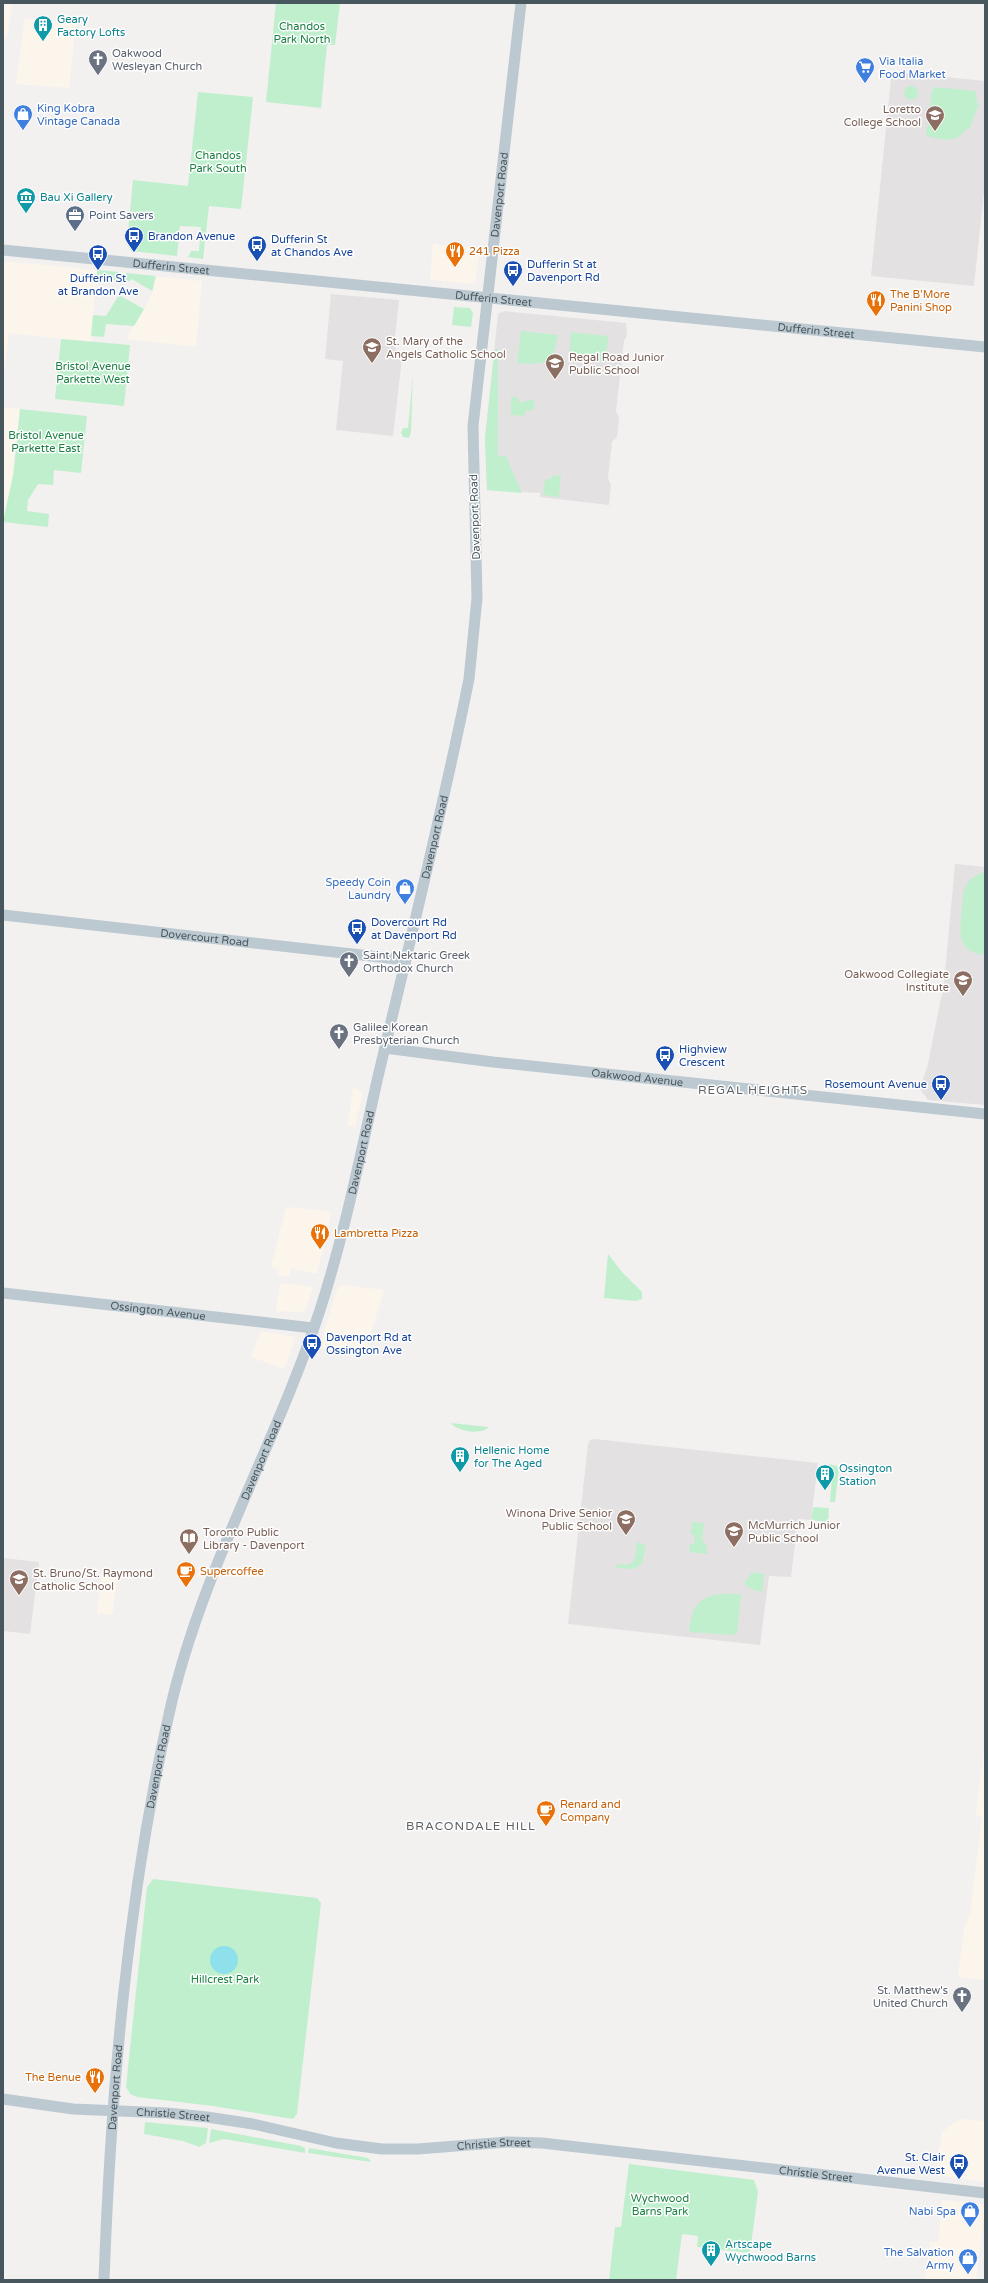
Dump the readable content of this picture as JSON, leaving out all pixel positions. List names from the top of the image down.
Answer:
{
  "streets": {
    "street": [
      "Davenport Road",
      "Dufferin Street",
      "Dovercourt Road",
      "Oakwood Avenue",
      "Ossington Avenue",
      "Christie Street"
    ]
  },
  "crossings": [
    ["Davenport Road", "Dufferin Street"],
    ["Davenport Road", "Dovercourt Road"],
    ["Davenport Road", "Oakwood Avenue"],
    ["Davenport Road", "Ossington Avenue"],
    ["Davenport Road", "Christie Street"]
  ],
  "districts": ["REGAL HEIGHTS", "BRACONDALE HILL"],
  "parks": [
    "Chandos Park North",
    "Chandos Park South",
    "Bristol Avenue Parkette West",
    "Bristol Avenue Parkette East",
    "Hillcrest Park",
    "Wychwood Barns Park"
  ],
  "places": {
    "building": [
      "Geary Factory Lofts",
      "Hellenic Home for The Aged",
      "Ossington Station",
      "Artscape Wychwood Barns"
    ],
    "church": [
      "Oakwood Wesleyan Church",
      "Saint Nektaric Greek Orthodox Church",
      "Galilee Korean Presbyterian Church",
      "St. Matthew's United Church"
    ],
    "supermarket": ["Via Italia Food Market"],
    "shop": [
      "King Kobra Vintage Canada",
      "Speedy Coin Laundry",
      "Nabi Spa",
      "The Salvation Army"
    ],
    "school or university": [
      "Loretto College School",
      "St. Mary of the Angels Catholic School",
      "Regal Road Junior Public School",
      "Oakwood Collegiate Institute",
      "Winona Drive Senior Public School",
      "McMurrich Junior Public School",
      "St. Bruno/St. Raymond Catholic School"
    ],
    "museum": ["Bau Xi Gallery"],
    "office": ["Point Savers"],
    "bus stop": [
      "Brandon Avenue",
      "Dufferin St at Chandos Ave",
      "Dufferin St at Brandon Ave",
      "Dufferin St at Davenport Rd",
      "Dovercourt Rd at Davenport Rd",
      "Highview Crescent",
      "Rosemount Avenue",
      "Davenport Rd at Ossington Ave",
      "St. Clair Avenue West"
    ],
    "restaurant": [
      "241 Pizza",
      "The B’More Panini Shop",
      "Lambretta Pizza",
      "The Benue"
    ],
    "library": ["Toronto Public Library - Davenport"],
    "cafe": ["Supercoffee", "Renard and Company"]
  }
}
